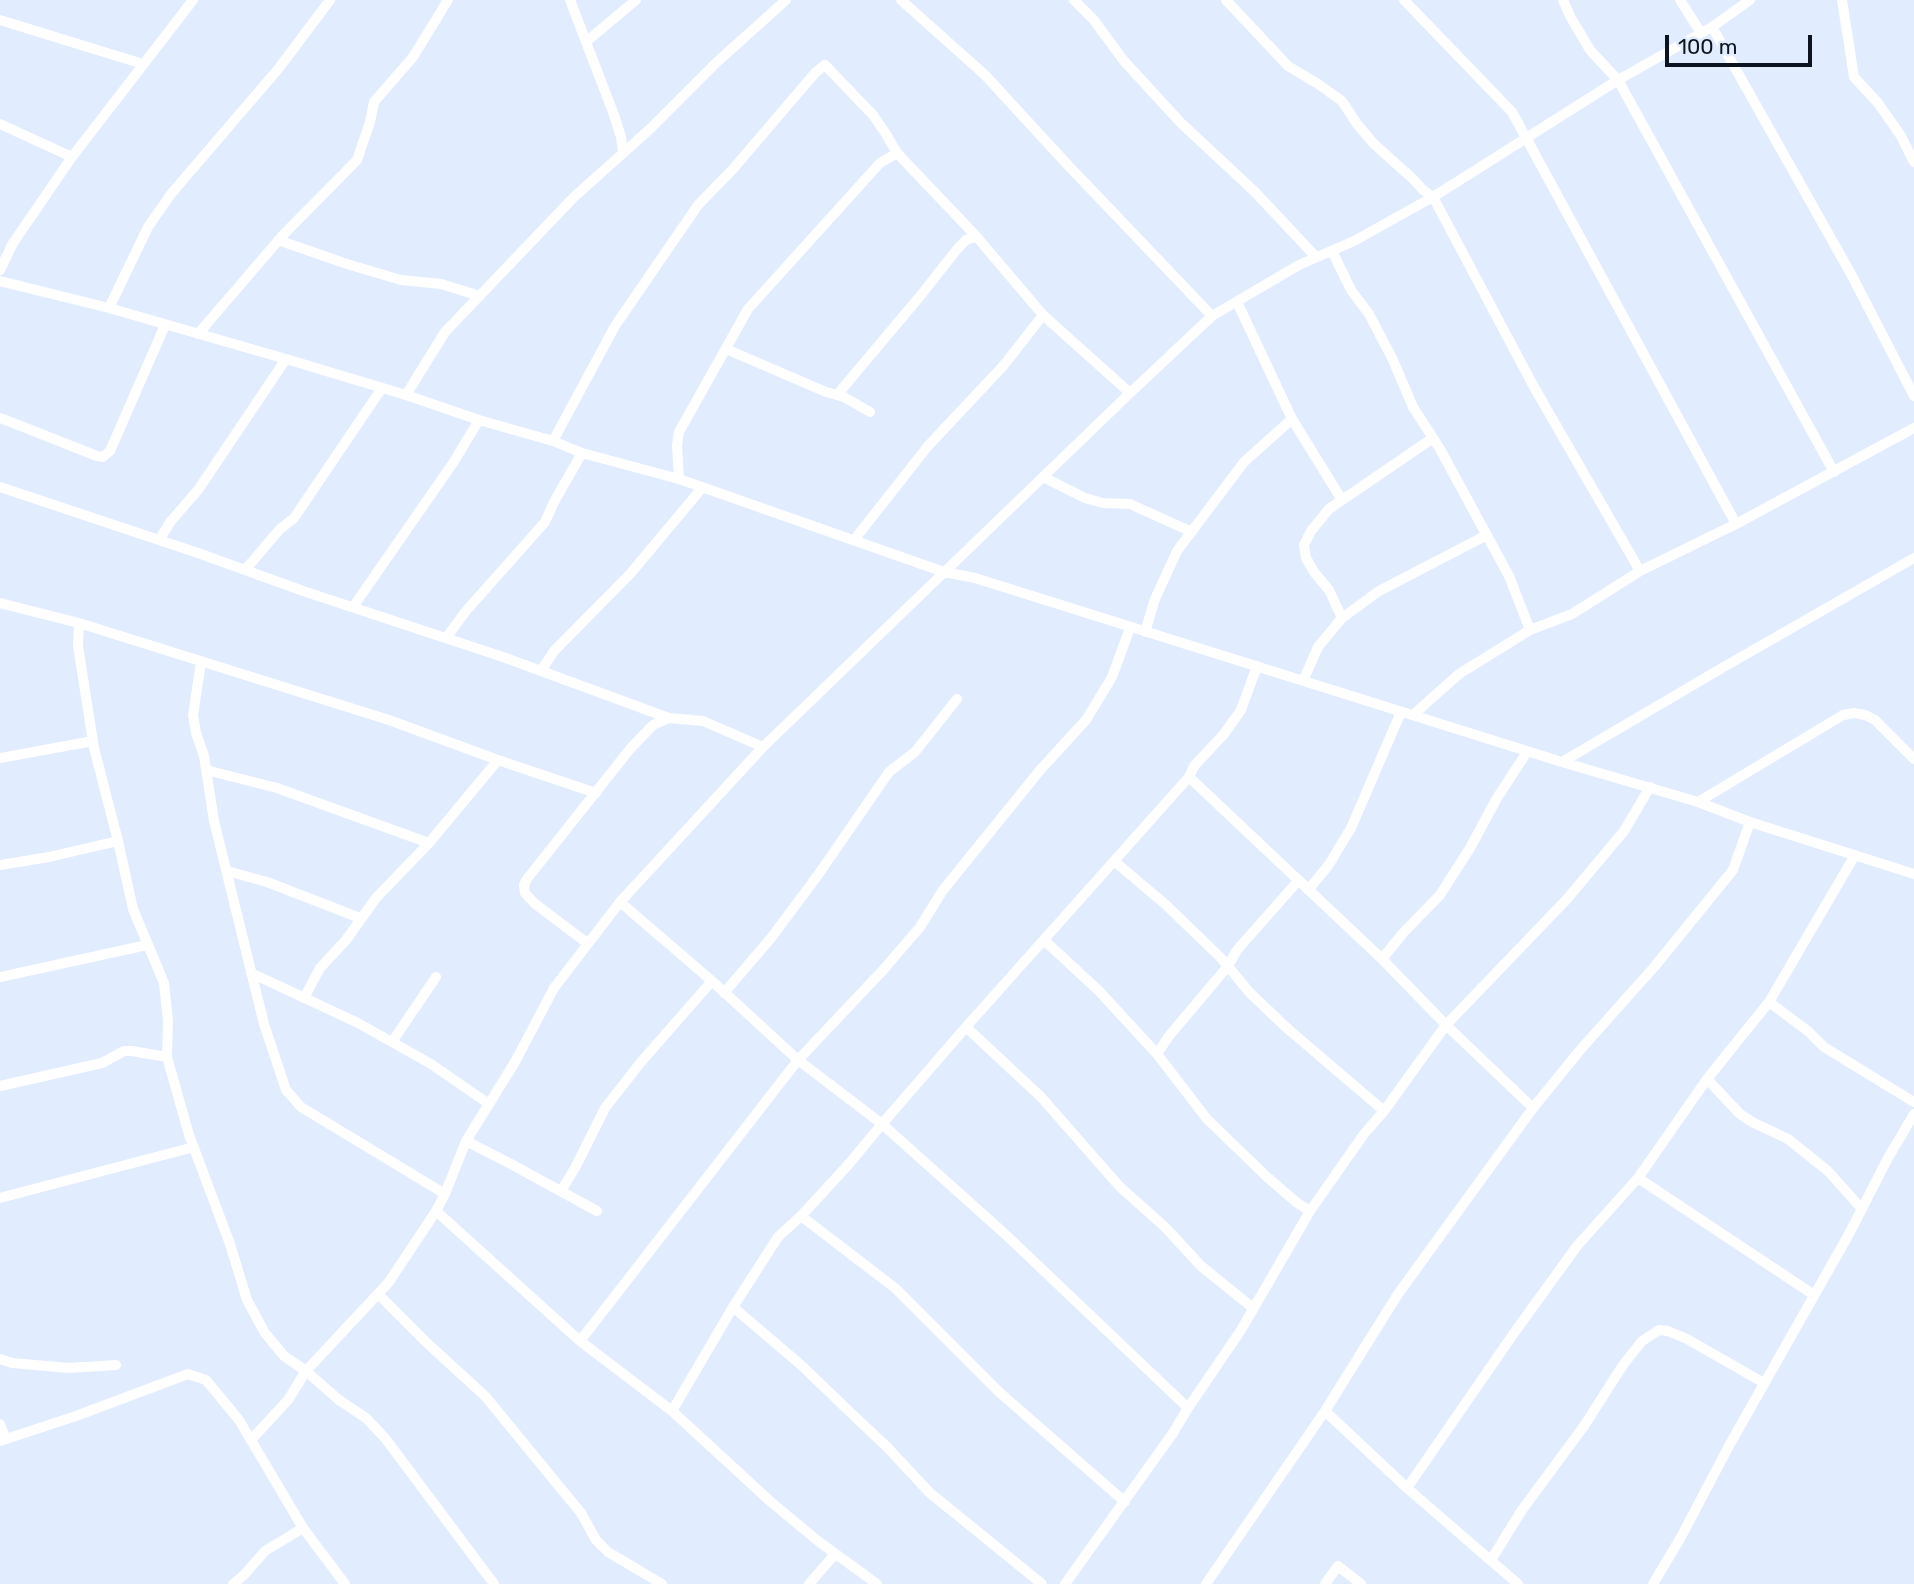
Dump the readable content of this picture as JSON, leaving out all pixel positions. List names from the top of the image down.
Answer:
{
  "scale_bar": "100 m"
}
